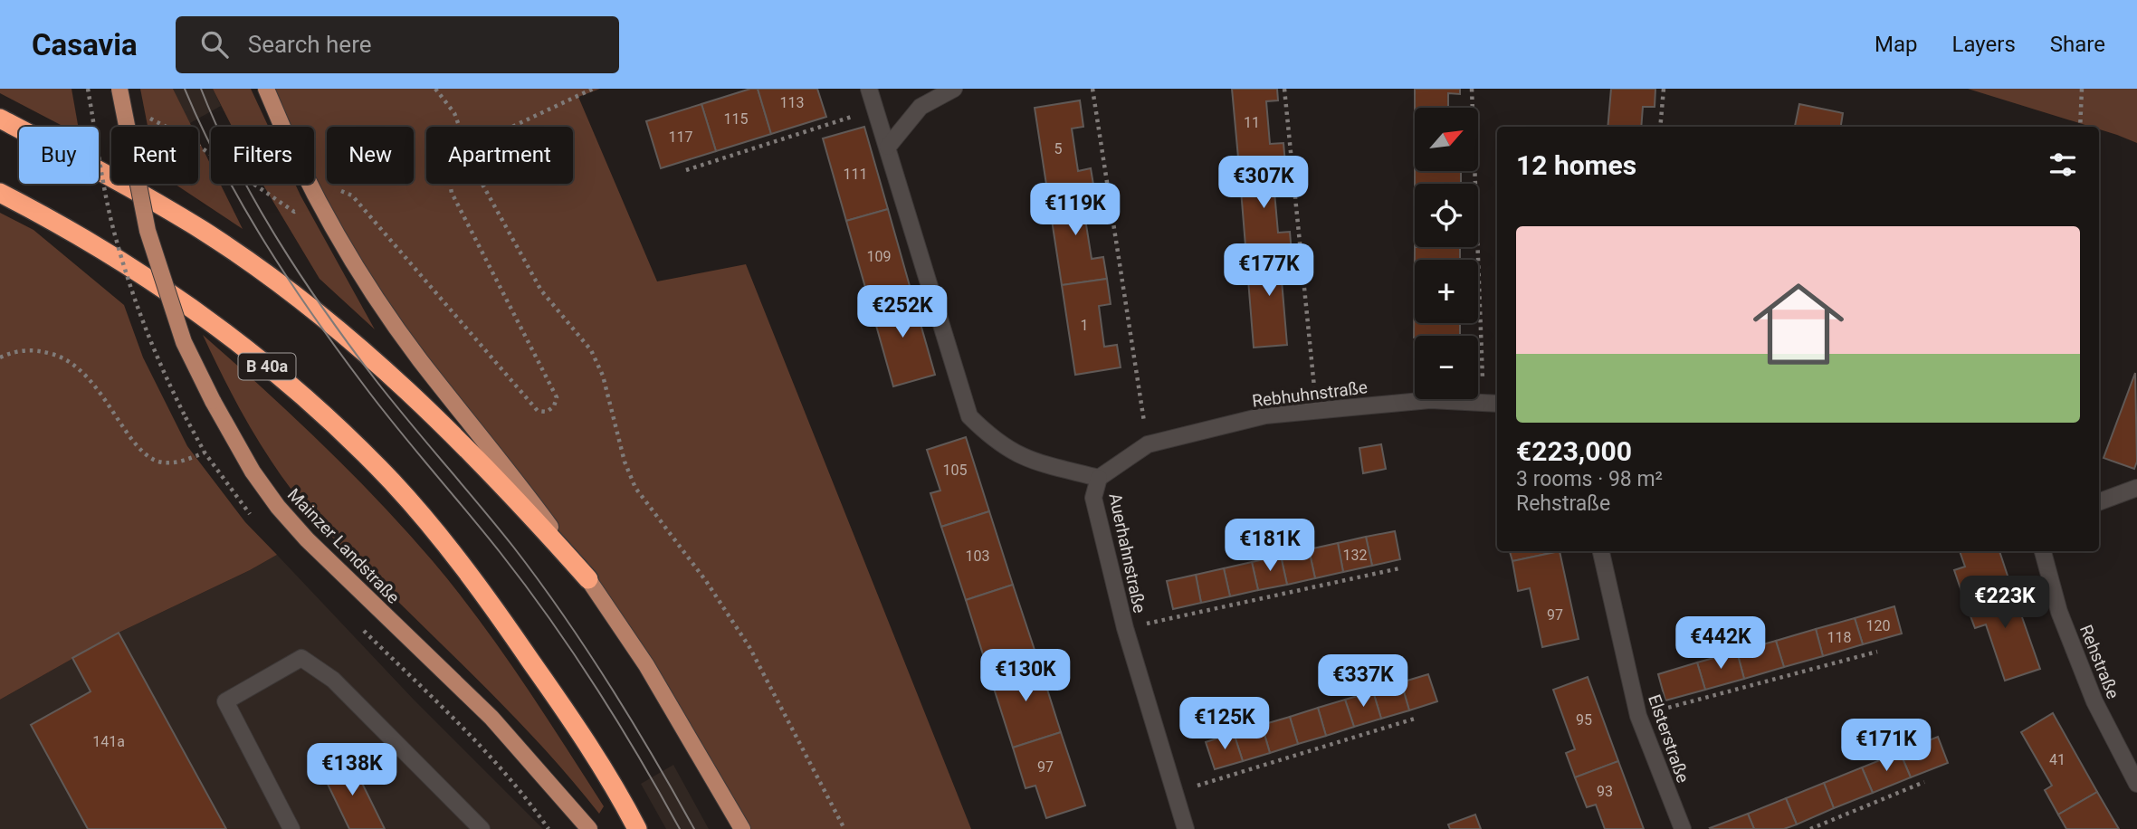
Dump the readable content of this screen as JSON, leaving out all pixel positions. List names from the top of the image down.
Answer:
{
  "streets": {
    "highway": ["B 40a"],
    "main road": ["Mainzer Landstraße"],
    "street": [
      "Rebhuhnstraße",
      "Auerhahnstraße",
      "Rehstraße",
      "Elsterstraße"
    ]
  },
  "crossings": [
    ["Rebhuhnstraße", "Auerhahnstraße"]
  ],
  "house_numbers": [
    "113",
    "115",
    "11",
    "117",
    "5",
    "111",
    "109",
    "1",
    "105",
    "132",
    "103",
    "97",
    "120",
    "118",
    "95",
    "141a",
    "41",
    "97",
    "93"
  ],
  "north": "top right",
  "page": {
    "header": "Casavia",
    "search": "Search here",
    "nav": ["Map", "Layers", "Share"],
    "map_buttons": ["+", "−"],
    "chip": [
      "Buy",
      "Rent",
      "Filters",
      "New",
      "Apartment"
    ],
    "heading": "12 homes",
    "price": [
      "€307K",
      "€119K",
      "€177K",
      "€252K",
      "€181K",
      "€223K",
      "€442K",
      "€130K",
      "€337K",
      "€125K",
      "€171K",
      "€138K"
    ],
    "list": [
      {
        "name": "€223,000",
        "note": "3 rooms · 98 m² · Rehstraße"
      }
    ]
  }
}
